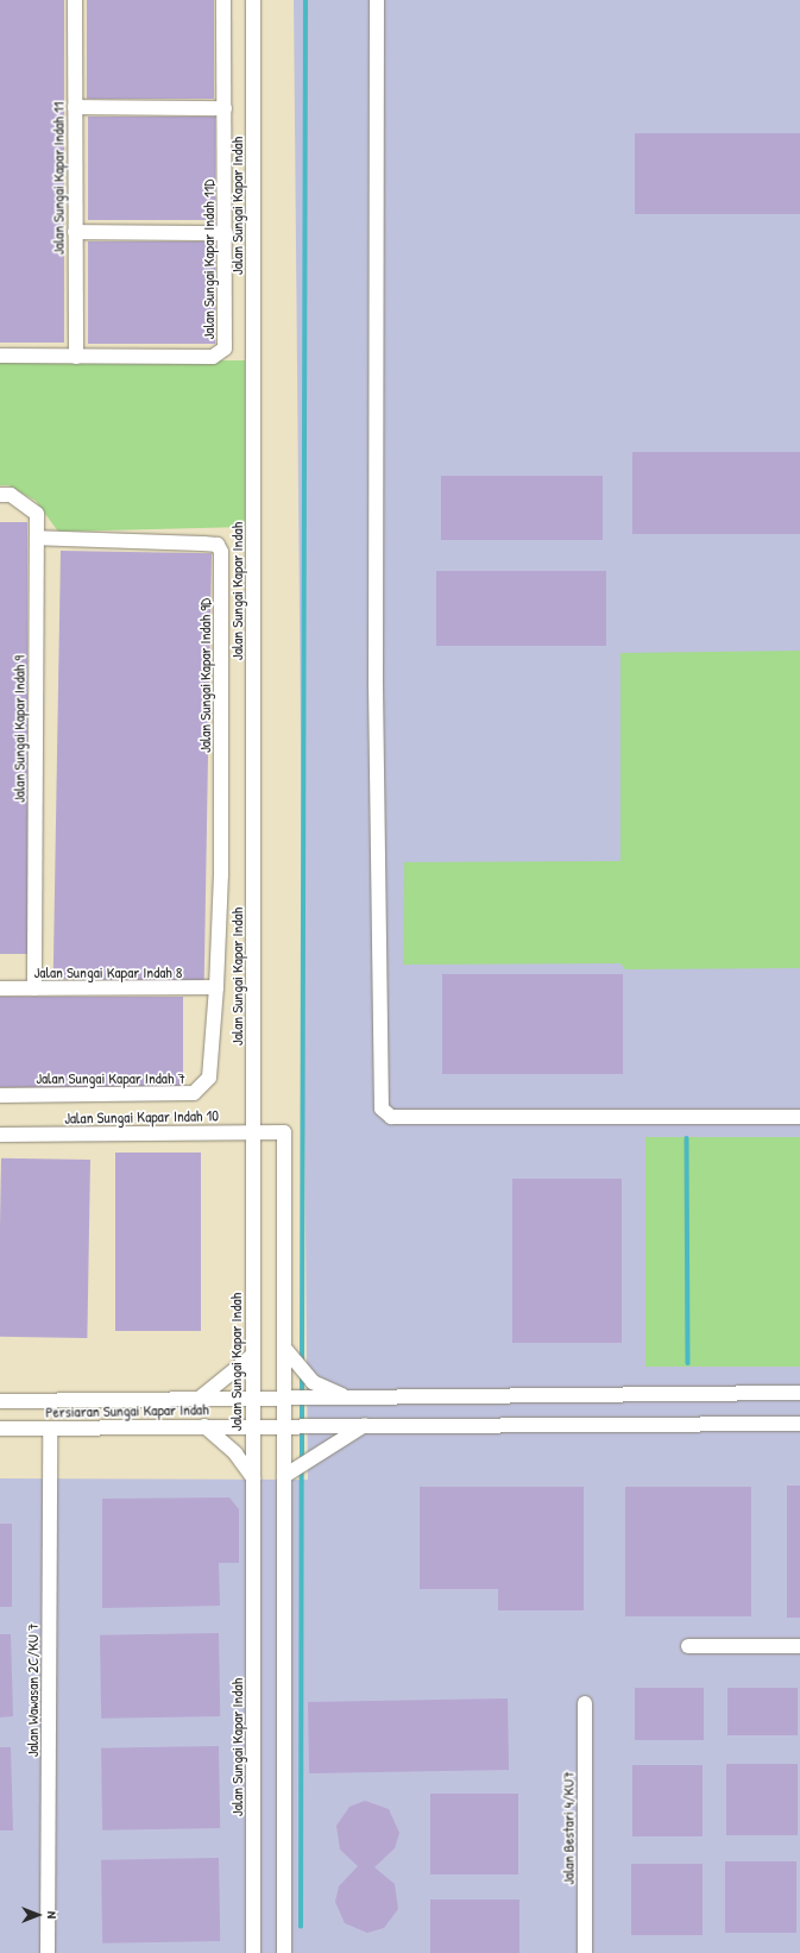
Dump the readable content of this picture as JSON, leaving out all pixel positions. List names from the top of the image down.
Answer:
{
  "streets": {
    "street": [
      "Jalan Sungai Kapar Indah 11",
      "Jalan Sungai Kapar Indah",
      "Jalan Sungai Kapar Indah 11D",
      "Jalan Sungai Kapar Indah 9D",
      "Jalan Sungai Kapar Indah 9",
      "Jalan Sungai Kapar Indah 8",
      "Jalan Sungai Kapar Indah 7",
      "Jalan Sungai Kapar Indah 10",
      "Persiaran Sungai Kapar Indah",
      "Jalan Wawasan 2C/KU 7",
      "Jalan Bestari 4/KU7"
    ]
  },
  "crossings": [
    ["Jalan Sungai Kapar Indah 11", "Jalan Sungai Kapar Indah 11D"],
    ["Jalan Sungai Kapar Indah", "Jalan Sungai Kapar Indah 10"],
    ["Jalan Sungai Kapar Indah", "Persiaran Sungai Kapar Indah"],
    ["Jalan Sungai Kapar Indah 9D", "Jalan Sungai Kapar Indah 9"],
    ["Jalan Sungai Kapar Indah 9D", "Jalan Sungai Kapar Indah 8"],
    ["Jalan Sungai Kapar Indah 9D", "Jalan Sungai Kapar Indah 7"],
    ["Jalan Sungai Kapar Indah 9", "Jalan Sungai Kapar Indah 8"],
    ["Jalan Sungai Kapar Indah 8", "Jalan Sungai Kapar Indah 7"],
    ["Persiaran Sungai Kapar Indah", "Jalan Wawasan 2C/KU 7"]
  ],
  "north": "right"
}
